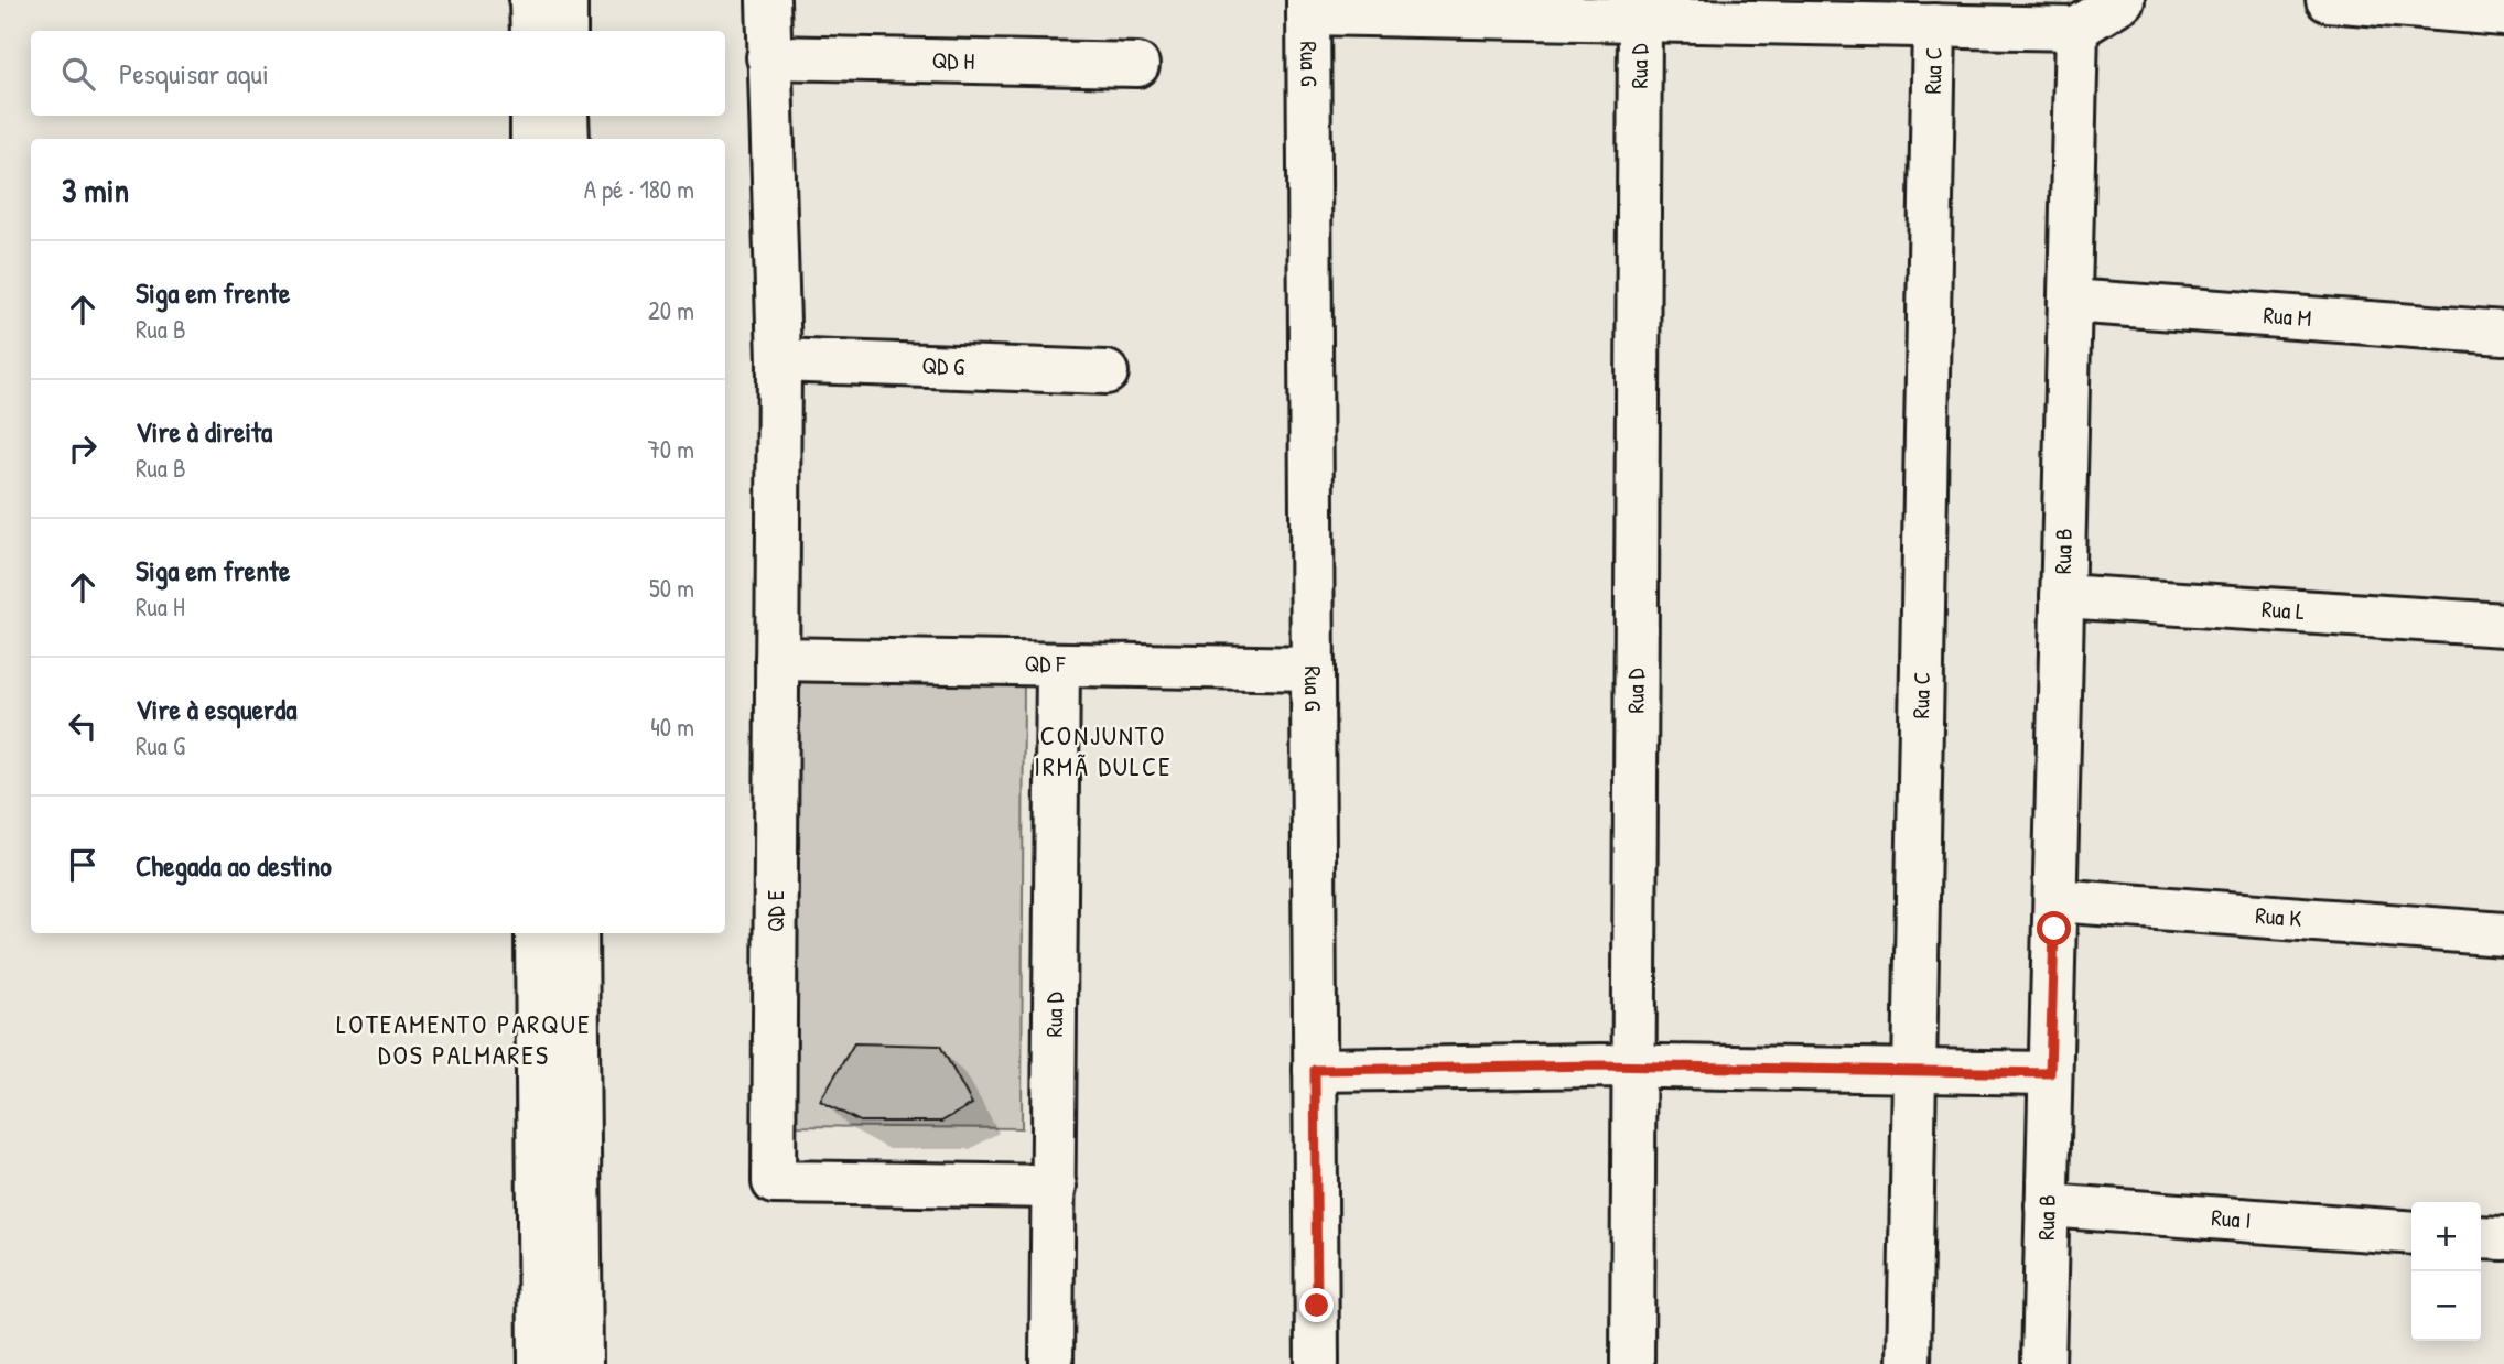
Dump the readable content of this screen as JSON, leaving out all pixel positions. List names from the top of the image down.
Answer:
{
  "streets": {
    "street": [
      "QD H",
      "Rua G",
      "Rua D",
      "Rua C",
      "Rua M",
      "QD G",
      "Rua B",
      "Rua L",
      "QD F",
      "QD E",
      "Rua K",
      "Rua I"
    ]
  },
  "crossings": [
    ["QD H", "QD E"],
    ["Rua G", "QD F"],
    ["Rua D", "QD F"],
    ["Rua D", "QD E"],
    ["Rua M", "Rua B"],
    ["QD G", "QD E"],
    ["Rua B", "Rua L"],
    ["Rua B", "Rua K"],
    ["Rua B", "Rua I"],
    ["QD F", "QD E"]
  ],
  "districts": ["CONJUNTO IRMÃ DULCE", "LOTEAMENTO PARQUE DOS PALMARES"],
  "page": {
    "search": "Pesquisar aqui",
    "heading": ["3 min", "A pé · 180 m"],
    "list": [
      ["Siga em frente", "Rua B", "20 m"],
      ["Vire à direita", "Rua B", "70 m"],
      ["Siga em frente", "Rua H", "50 m"],
      ["Vire à esquerda", "Rua G", "40 m"],
      "Chegada ao destino"
    ],
    "map_buttons": ["+", "−"]
  }
}
